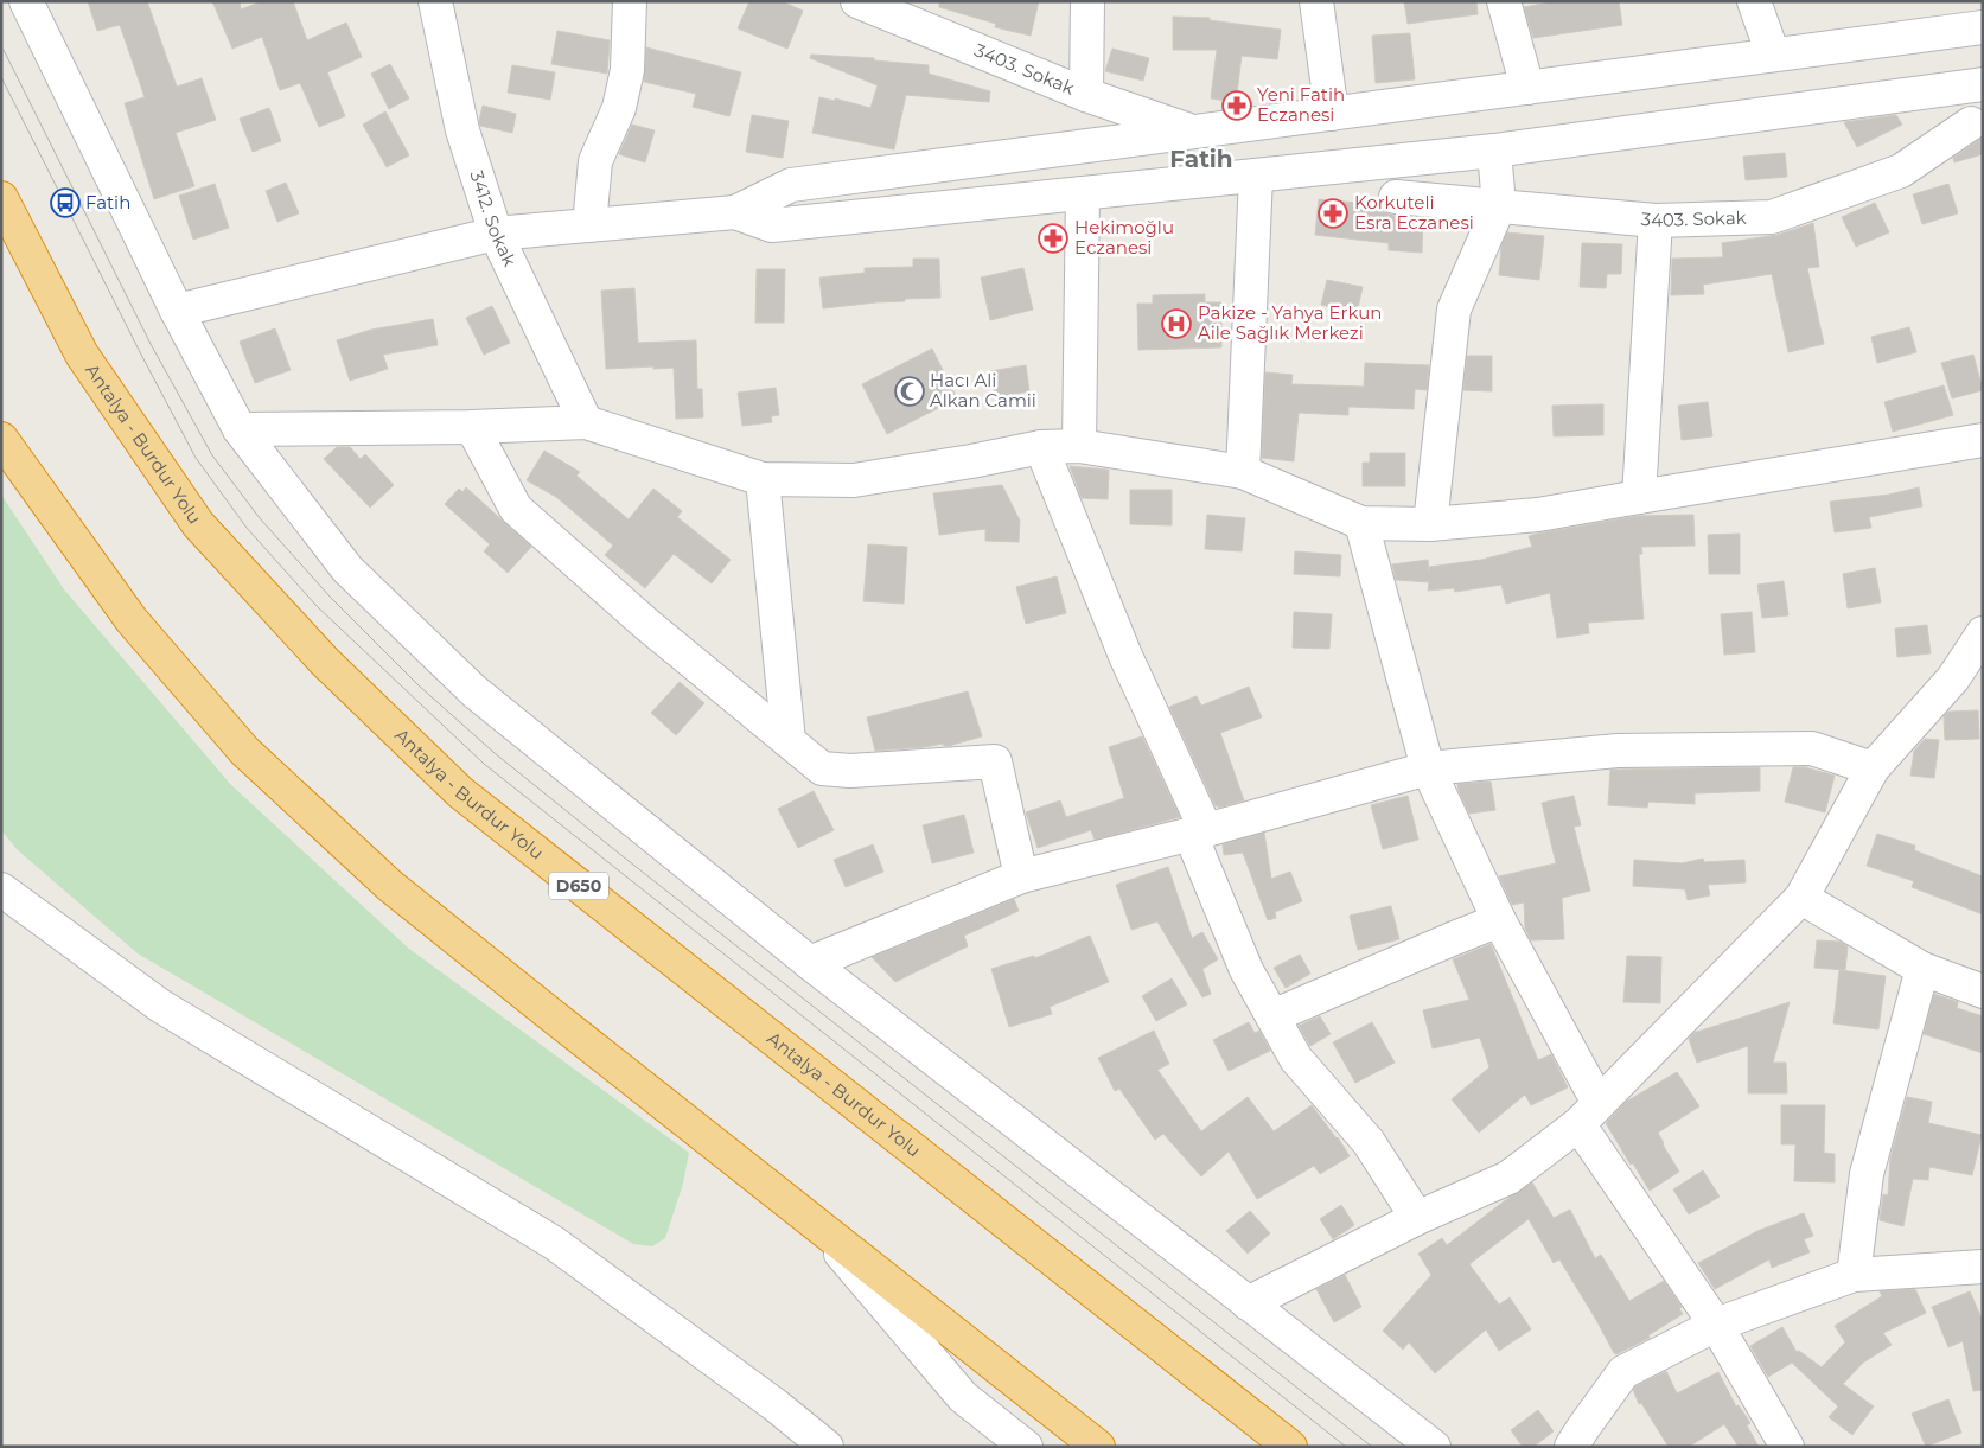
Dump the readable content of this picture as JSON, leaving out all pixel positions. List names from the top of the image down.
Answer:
{
  "streets": {
    "highway": ["Antalya - Burdur Yolu", "D650"],
    "street": ["3403. Sokak", "3412. Sokak"]
  },
  "districts": ["Fatih"],
  "places": {
    "pharmacy": ["Yeni Fatih Eczanesi", "Korkuteli Esra Eczanesi", "Hekimoğlu Eczanesi"],
    "bus stop": ["Fatih"],
    "hospital": ["Pakize - Yahya Erkun Aile Sağlık Merkezi"],
    "mosque": ["Hacı Ali Alkan Camii"]
  }
}
